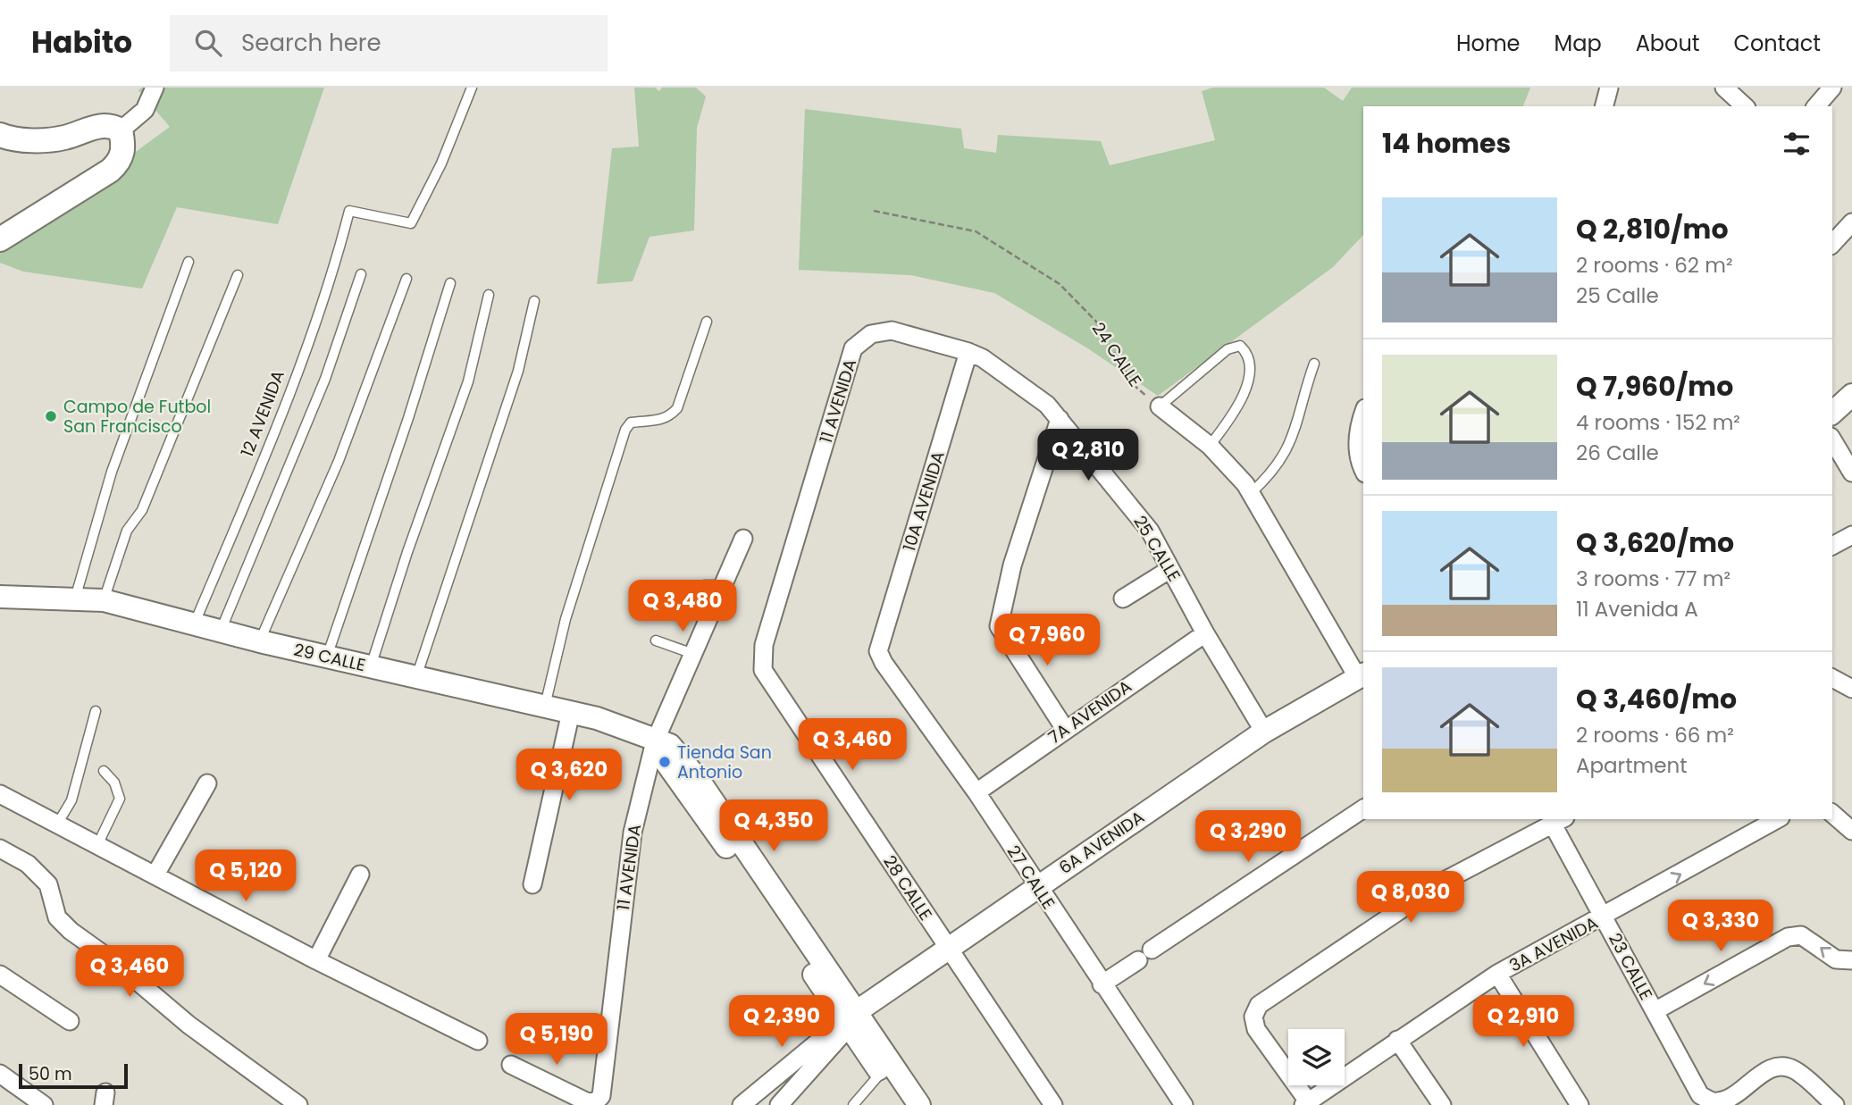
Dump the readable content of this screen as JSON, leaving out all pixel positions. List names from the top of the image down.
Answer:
{
  "streets": {
    "street": [
      "11 AVENIDA",
      "10A AVENIDA",
      "25 CALLE",
      "29 CALLE",
      "7A AVENIDA",
      "6A AVENIDA",
      "27 CALLE",
      "28 CALLE",
      "3A AVENIDA",
      "23 CALLE"
    ],
    "lane": ["12 AVENIDA"],
    "path": ["24 CALLE"]
  },
  "crossings": [
    ["11 AVENIDA", "25 CALLE"],
    ["11 AVENIDA", "29 CALLE"],
    ["11 AVENIDA", "28 CALLE"],
    ["12 AVENIDA", "29 CALLE"],
    ["10A AVENIDA", "25 CALLE"],
    ["10A AVENIDA", "27 CALLE"],
    ["25 CALLE", "7A AVENIDA"],
    ["25 CALLE", "6A AVENIDA"],
    ["29 CALLE", "6A AVENIDA"],
    ["7A AVENIDA", "27 CALLE"],
    ["6A AVENIDA", "27 CALLE"],
    ["6A AVENIDA", "28 CALLE"],
    ["3A AVENIDA", "23 CALLE"]
  ],
  "one_way": ["3A AVENIDA"],
  "places": ["Campo de Futbol San Francisco", "Tienda San Antonio"],
  "scale_bar": "50 m",
  "page": {
    "header": "Habito",
    "search": "Search here",
    "nav": [
      "Home",
      "Map",
      "About",
      "Contact"
    ],
    "heading": "14 homes",
    "list": [
      {
        "name": "Q 2,810/mo",
        "note": "2 rooms · 62 m² · 25 Calle"
      },
      {
        "name": "Q 7,960/mo",
        "note": "4 rooms · 152 m² · 26 Calle"
      },
      {
        "name": "Q 3,620/mo",
        "note": "3 rooms · 77 m² · 11 Avenida A"
      },
      {
        "name": "Q 3,460/mo",
        "note": "2 rooms · 66 m² · Apartment"
      }
    ],
    "price": [
      "Q 2,810",
      "Q 3,480",
      "Q 7,960",
      "Q 3,460",
      "Q 3,620",
      "Q 4,350",
      "Q 3,290",
      "Q 5,120",
      "Q 8,030",
      "Q 3,330",
      "Q 3,460",
      "Q 2,390",
      "Q 2,910",
      "Q 5,190"
    ],
    "scale": "50 m"
  }
}
